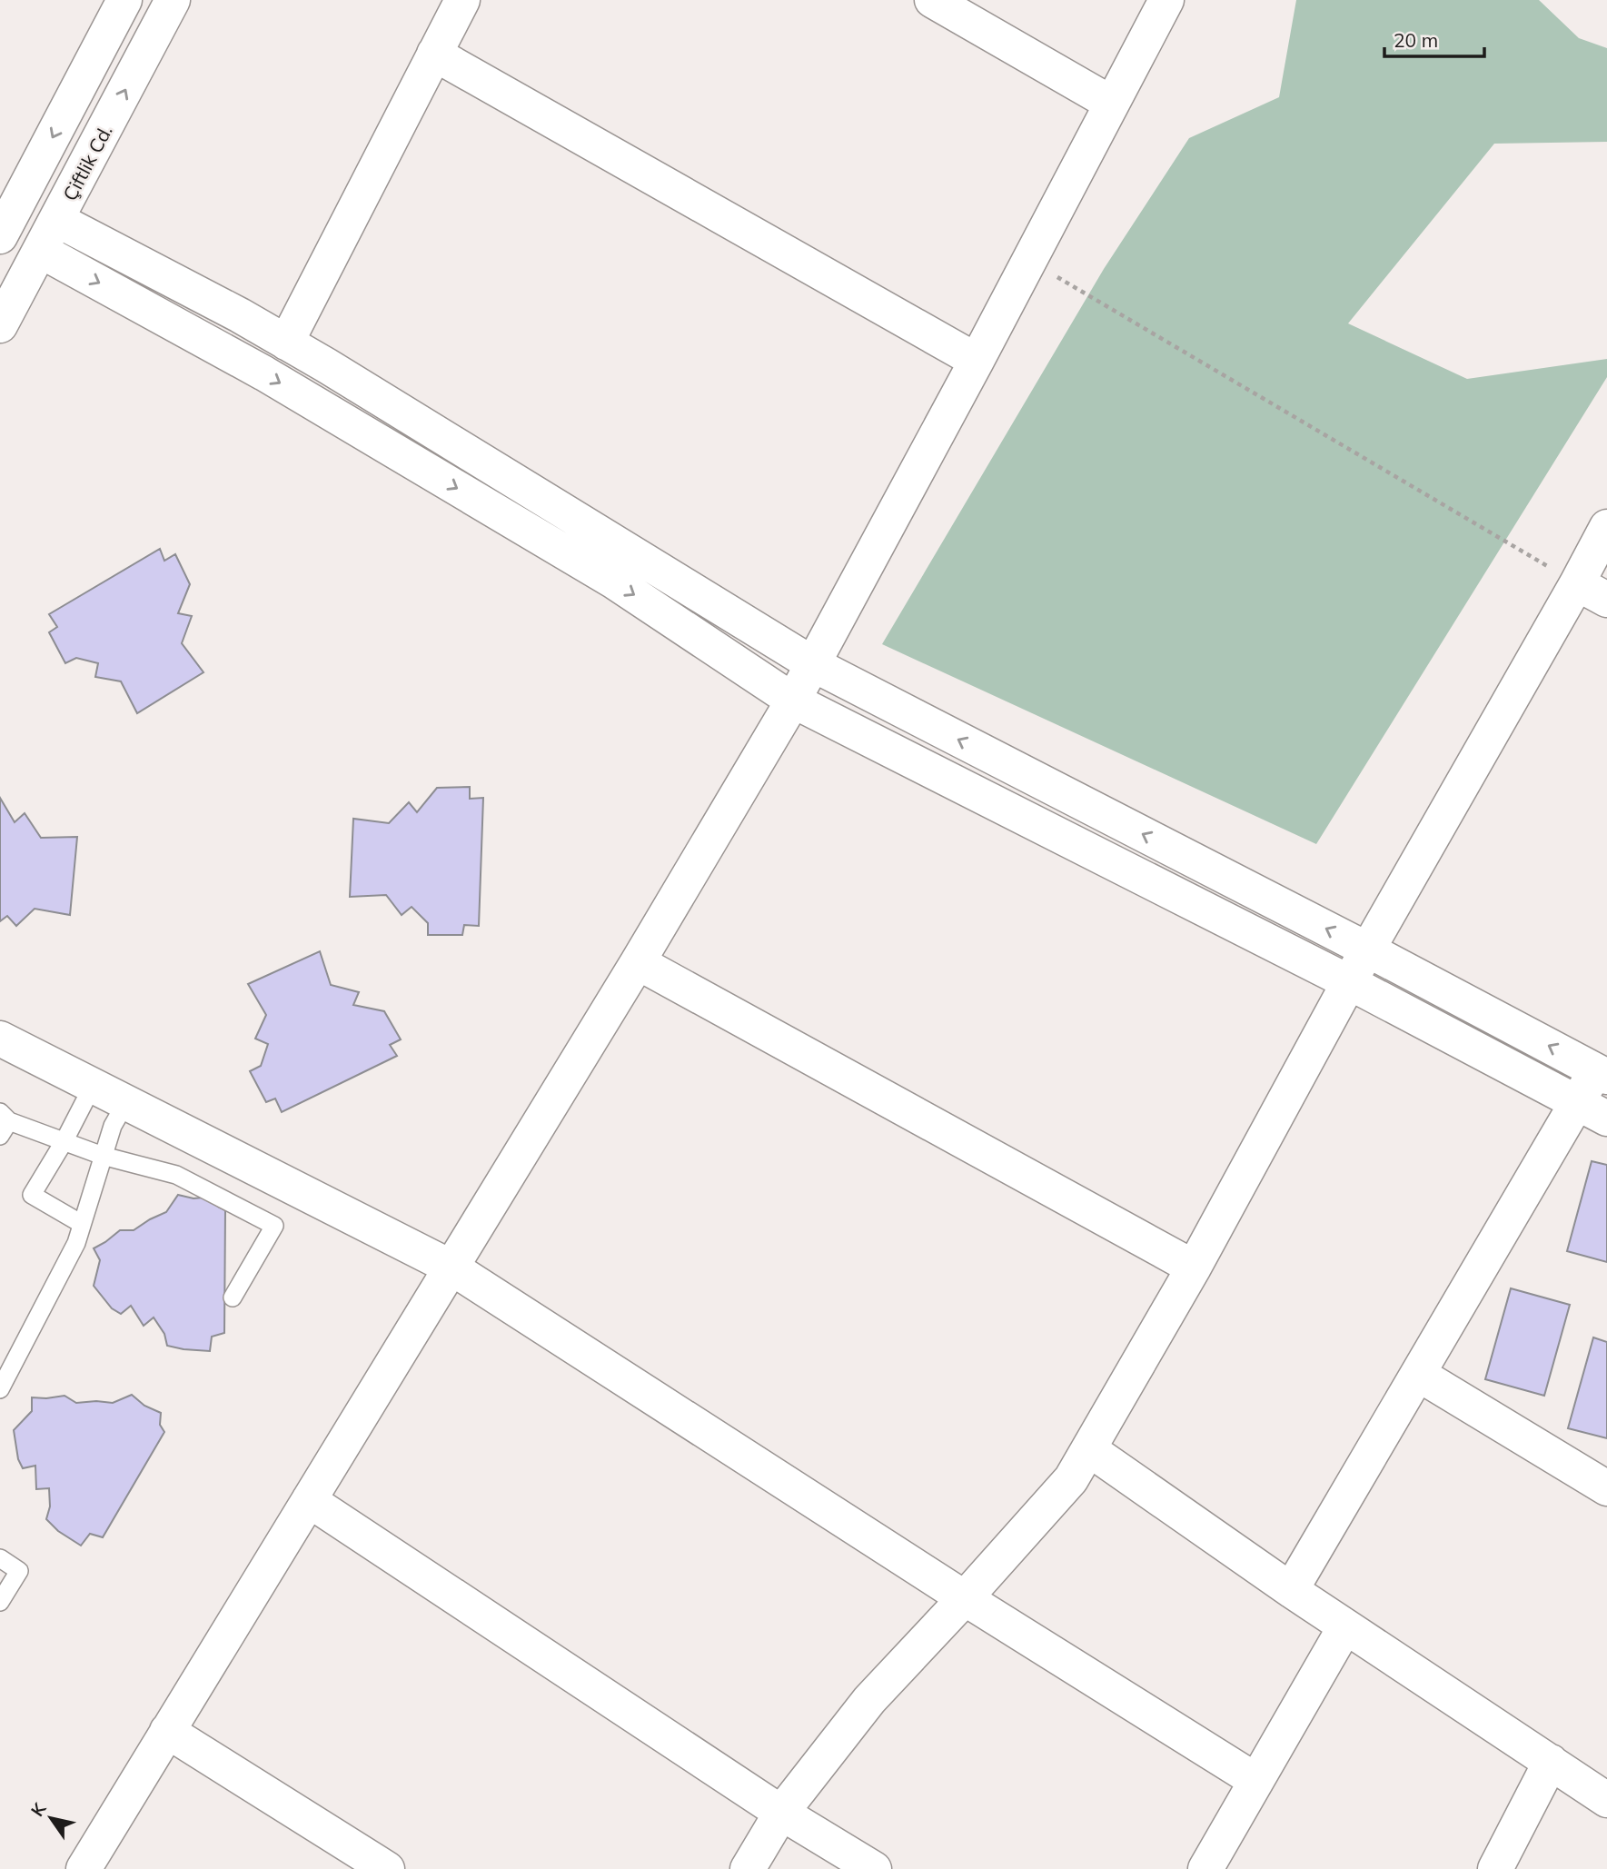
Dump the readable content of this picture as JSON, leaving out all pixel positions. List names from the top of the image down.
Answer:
{
  "streets": {
    "street": ["Çiftlik Cd."]
  },
  "scale_bar": "20 m",
  "north": "top left"
}
